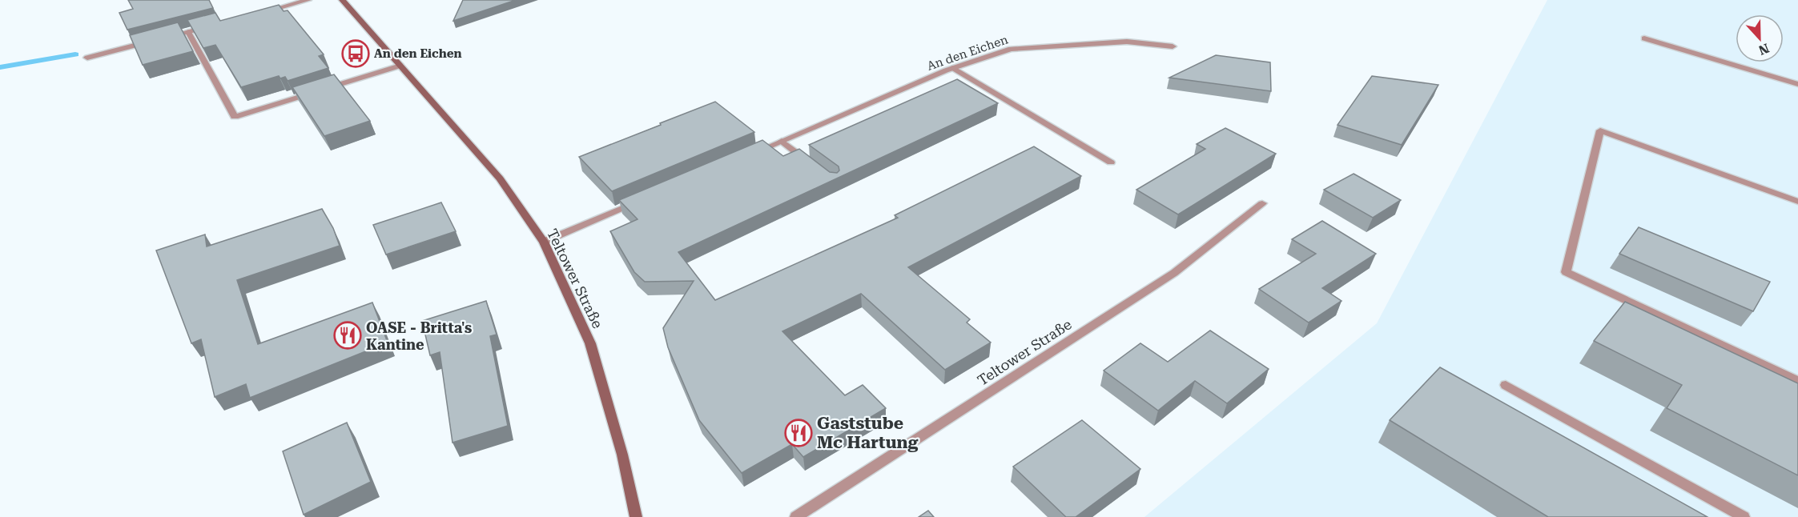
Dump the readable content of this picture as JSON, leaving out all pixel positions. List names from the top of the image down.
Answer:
{
  "streets": {
    "main road": ["Teltower Straße"],
    "street": ["An den Eichen"]
  },
  "places": {
    "bus stop": ["An den Eichen"],
    "restaurant": ["OASE - Britta's Kantine", "Gaststube Mc Hartung"]
  },
  "north": "bottom"
}
